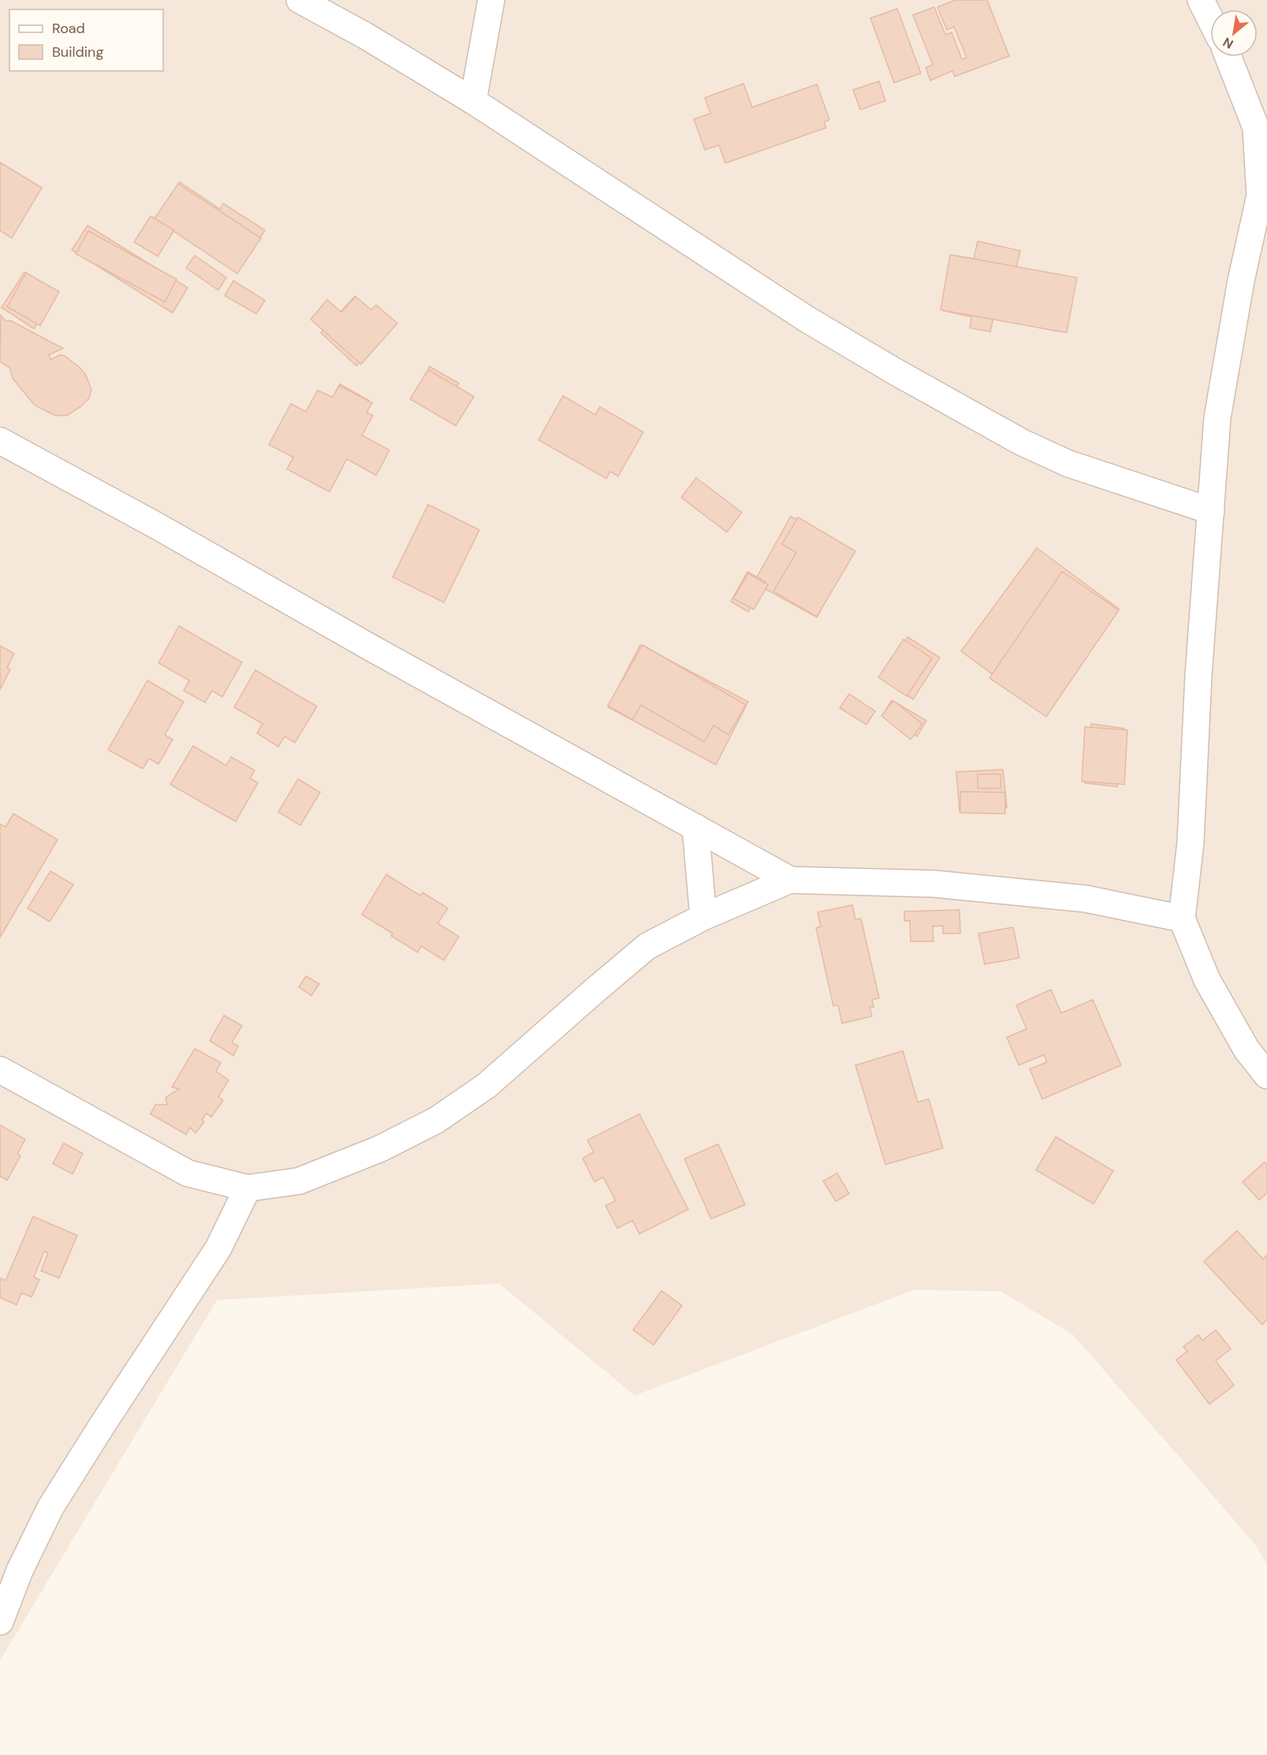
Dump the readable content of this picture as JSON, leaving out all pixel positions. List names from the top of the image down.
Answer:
{
  "legend": ["Road", "Building"],
  "north": "bottom left"
}
